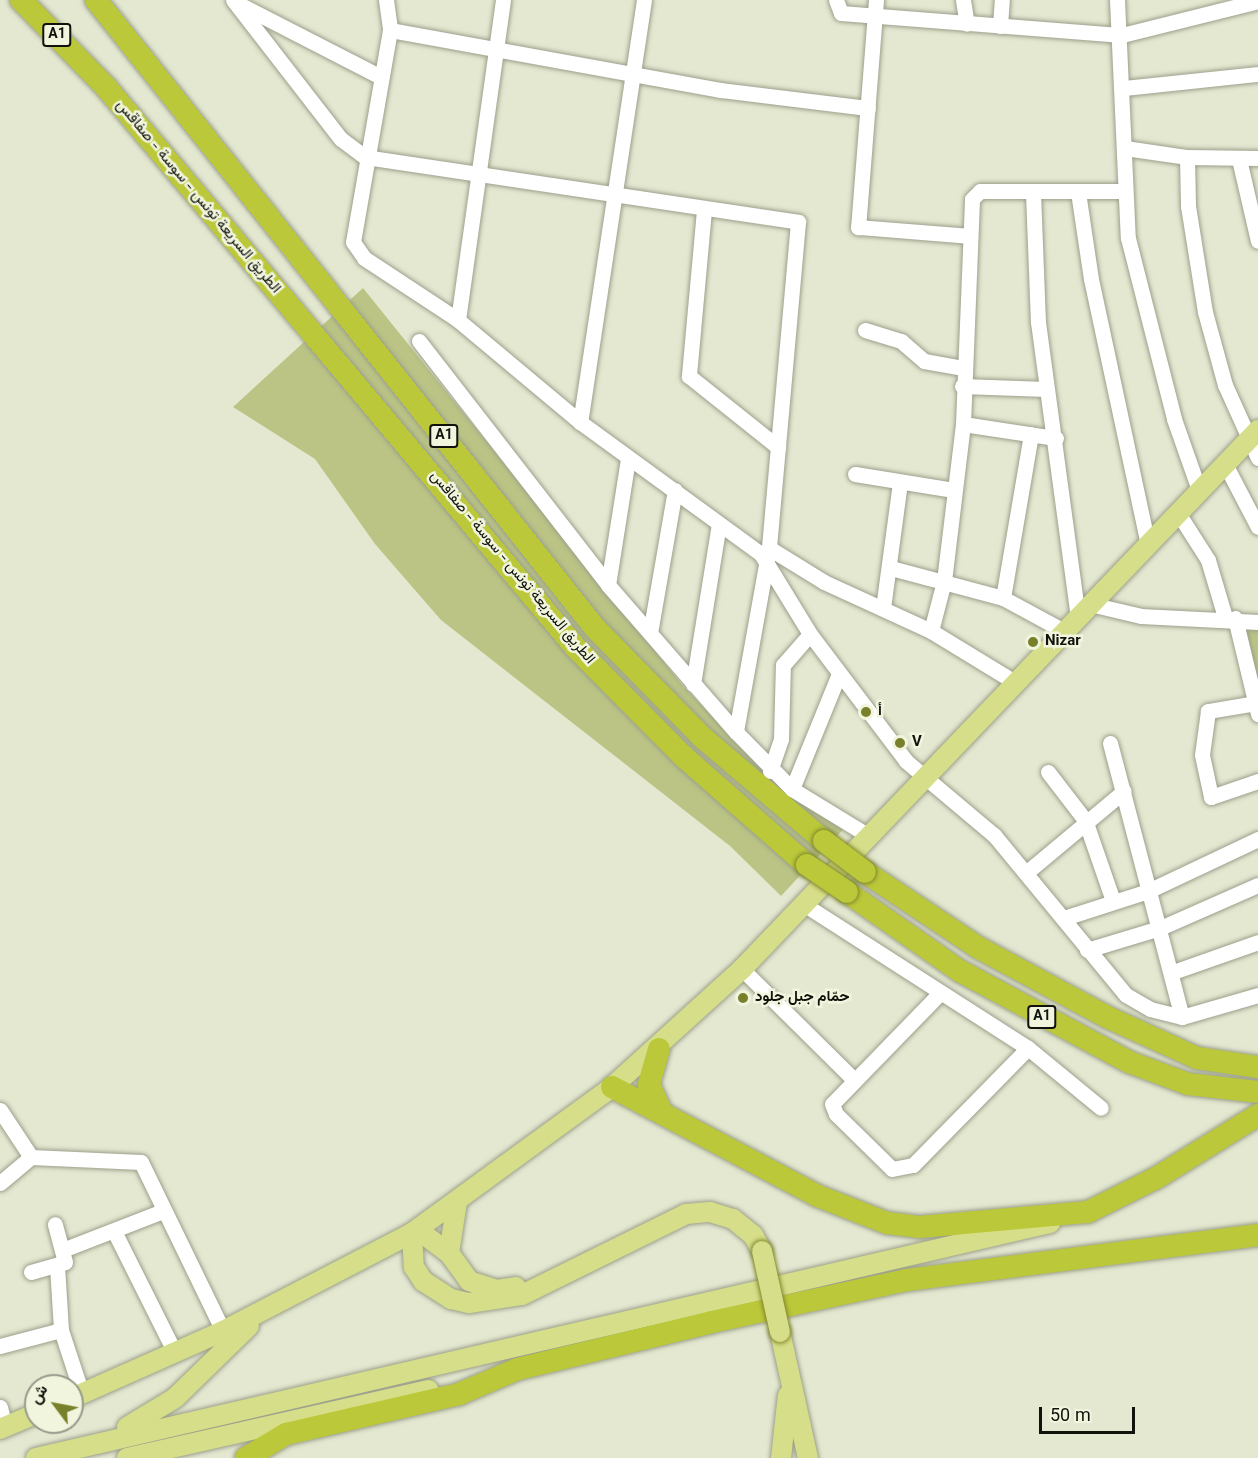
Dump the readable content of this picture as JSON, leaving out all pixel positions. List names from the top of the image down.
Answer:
{
  "streets": {
    "highway": ["A1", "الطريق السريعة تونس - سوسة - صفاقس"]
  },
  "places": [
    "Nizar",
    "أ",
    "V",
    "حمّام جبل جلود"
  ],
  "scale_bar": "50 m",
  "north": "top left"
}
